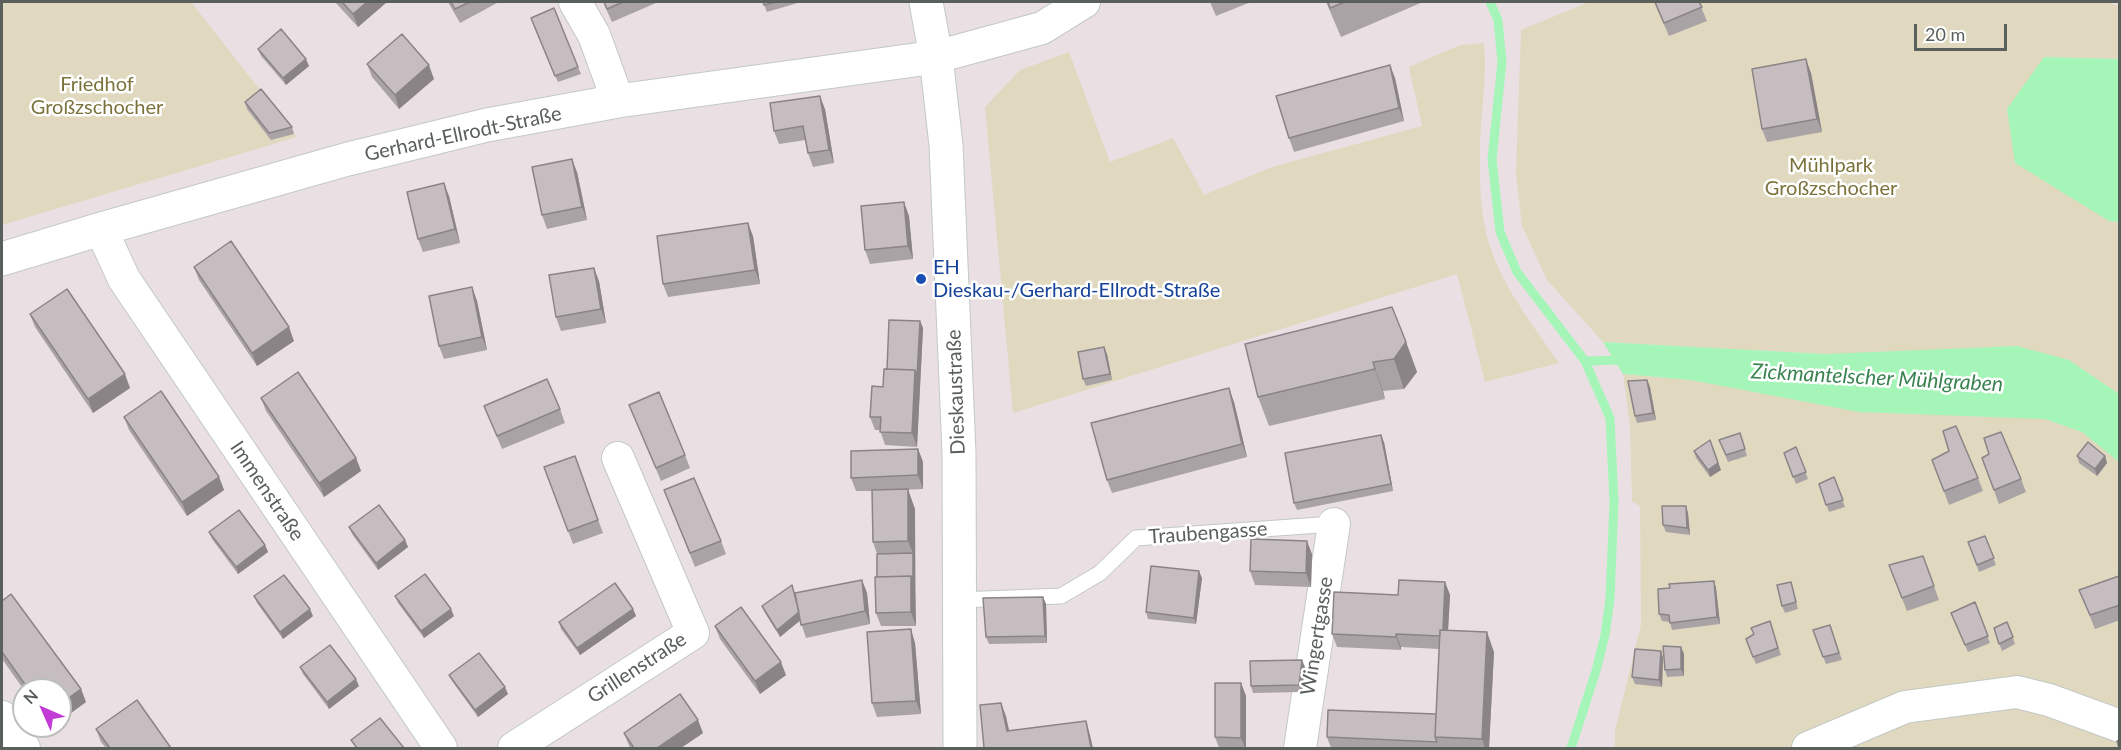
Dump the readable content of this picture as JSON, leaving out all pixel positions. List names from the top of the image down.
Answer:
{
  "streets": {
    "main road": ["Gerhard-Ellrodt-Straße", "Dieskaustraße"],
    "street": ["Immenstraße", "Wingertgasse", "Grillenstraße"],
    "lane": ["Traubengasse"]
  },
  "crossings": [
    ["Gerhard-Ellrodt-Straße", "Dieskaustraße"],
    ["Gerhard-Ellrodt-Straße", "Immenstraße"],
    ["Dieskaustraße", "Traubengasse"],
    ["Traubengasse", "Wingertgasse"]
  ],
  "water": ["Zickmantelscher Mühlgraben"],
  "parks": ["Friedhof Großzschocher", "Mühlpark Großzschocher"],
  "places": ["EH Dieskau-/Gerhard-Ellrodt-Straße"],
  "scale_bar": "20 m",
  "north": "top left"
}
